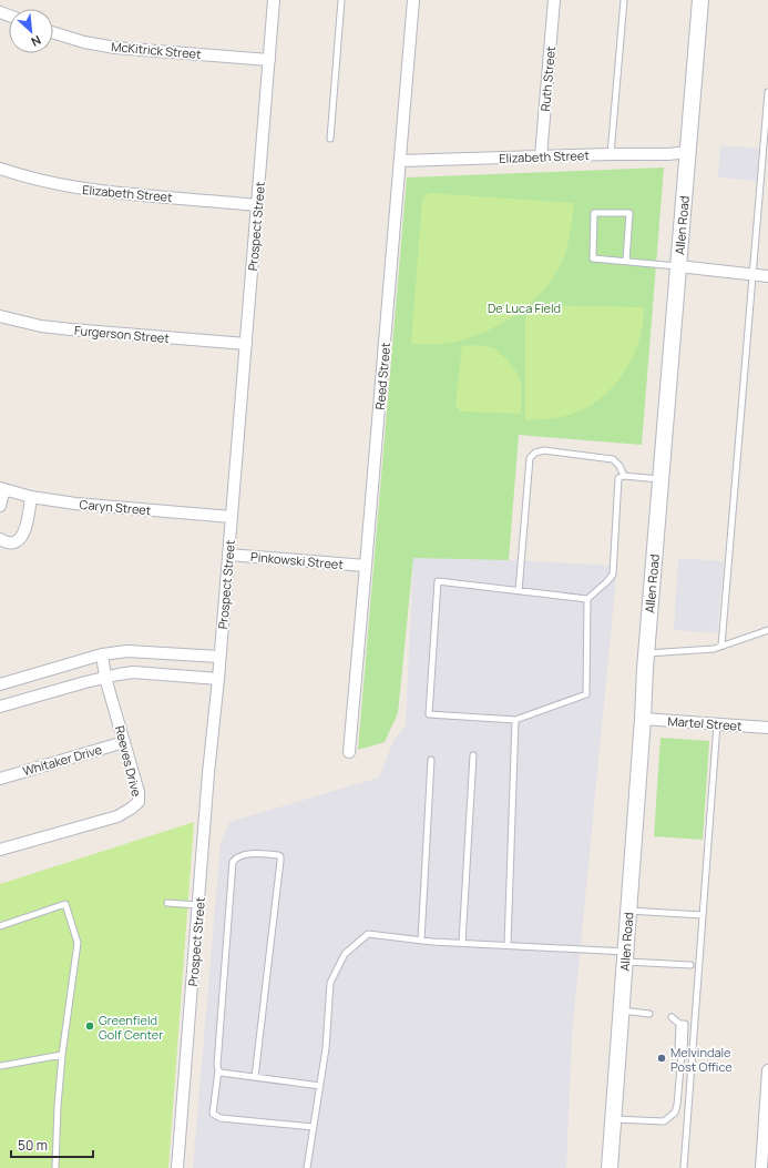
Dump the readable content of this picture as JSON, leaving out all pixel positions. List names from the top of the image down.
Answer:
{
  "streets": {
    "main road": ["Allen Road"],
    "street": [
      "McKitrick Street",
      "Ruth Street",
      "Elizabeth Street",
      "Prospect Street",
      "Furgerson Street",
      "Reed Street",
      "Caryn Street",
      "Pinkowski Street",
      "Martel Street",
      "Whitaker Drive",
      "Reeves Drive"
    ]
  },
  "crossings": [
    ["McKitrick Street", "Prospect Street"],
    ["Ruth Street", "Elizabeth Street"],
    ["Elizabeth Street", "Allen Road"],
    ["Elizabeth Street", "Prospect Street"],
    ["Elizabeth Street", "Reed Street"],
    ["Allen Road", "Martel Street"],
    ["Prospect Street", "Furgerson Street"],
    ["Prospect Street", "Caryn Street"],
    ["Prospect Street", "Pinkowski Street"],
    ["Reed Street", "Pinkowski Street"],
    ["Whitaker Drive", "Reeves Drive"]
  ],
  "parks": ["De Luca Field"],
  "places": ["Greenfield Golf Center", "Melvindale Post Office"],
  "scale_bar": "50 m",
  "north": "bottom right"
}
